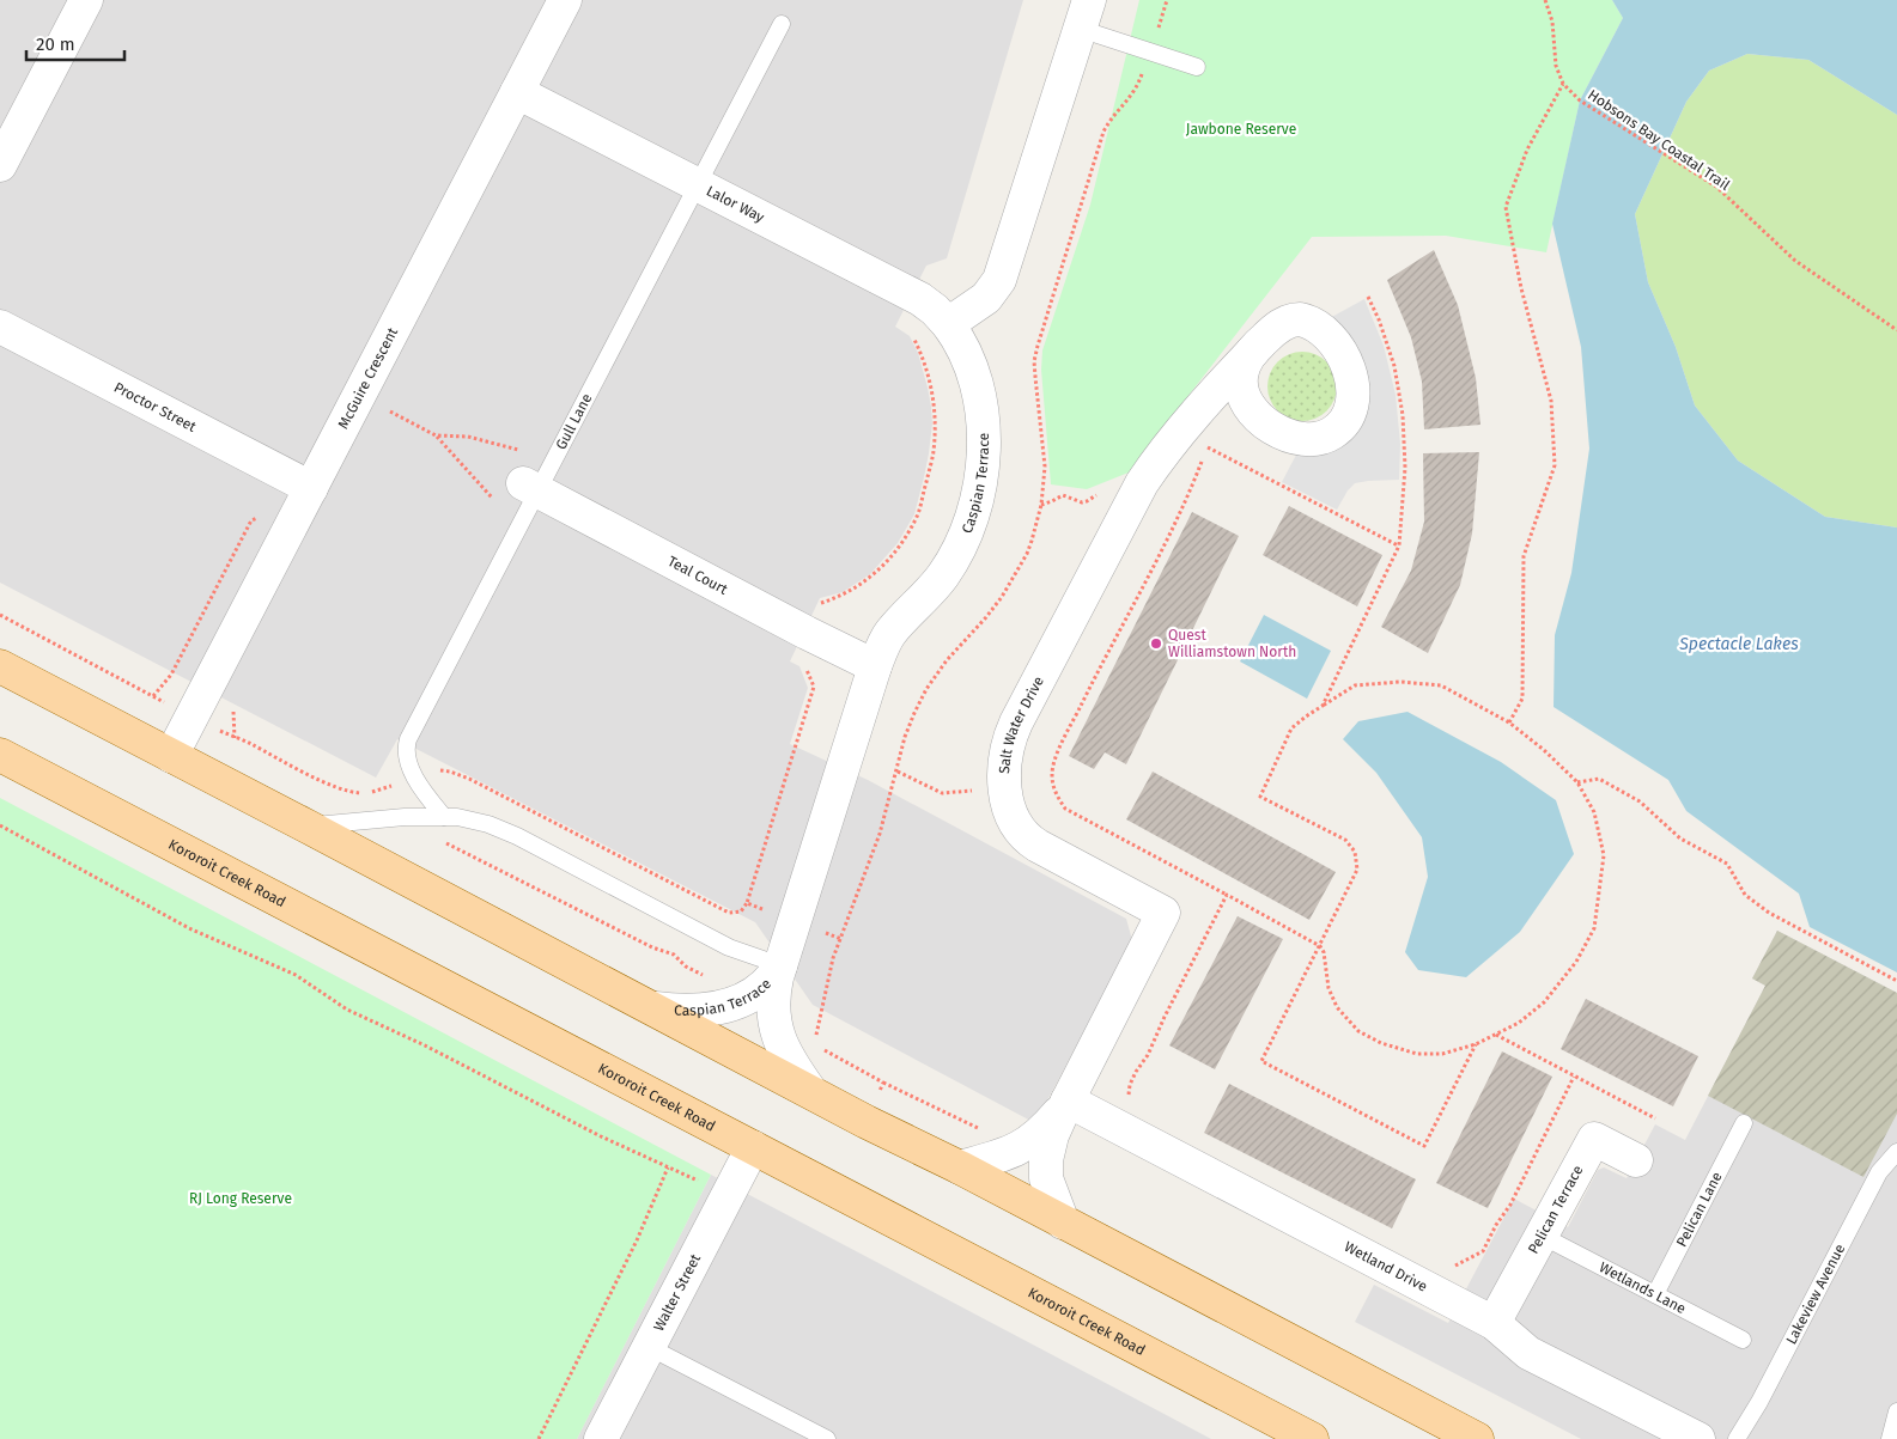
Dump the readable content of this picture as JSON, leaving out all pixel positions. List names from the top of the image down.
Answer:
{
  "streets": {
    "main road": ["Kororoit Creek Road"],
    "street": [
      "Lalor Way",
      "McGuire Crescent",
      "Proctor Street",
      "Caspian Terrace",
      "Teal Court",
      "Salt Water Drive",
      "Pelican Terrace",
      "Wetland Drive",
      "Walter Street"
    ],
    "lane": [
      "Gull Lane",
      "Pelican Lane",
      "Wetlands Lane",
      "Lakeview Avenue"
    ],
    "path": ["Hobsons Bay Coastal Trail"]
  },
  "crossings": [
    ["Lalor Way", "McGuire Crescent"],
    ["Lalor Way", "Gull Lane"],
    ["Lalor Way", "Caspian Terrace"],
    ["McGuire Crescent", "Proctor Street"],
    ["Gull Lane", "Teal Court"],
    ["Caspian Terrace", "Teal Court"],
    ["Salt Water Drive", "Wetland Drive"],
    ["Kororoit Creek Road", "Walter Street"],
    ["Pelican Lane", "Wetlands Lane"],
    ["Pelican Terrace", "Wetland Drive"],
    ["Pelican Terrace", "Wetlands Lane"]
  ],
  "water": ["Spectacle Lakes"],
  "parks": ["Jawbone Reserve", "RJ Long Reserve"],
  "places": ["Quest Williamstown North"],
  "scale_bar": "20 m"
}
